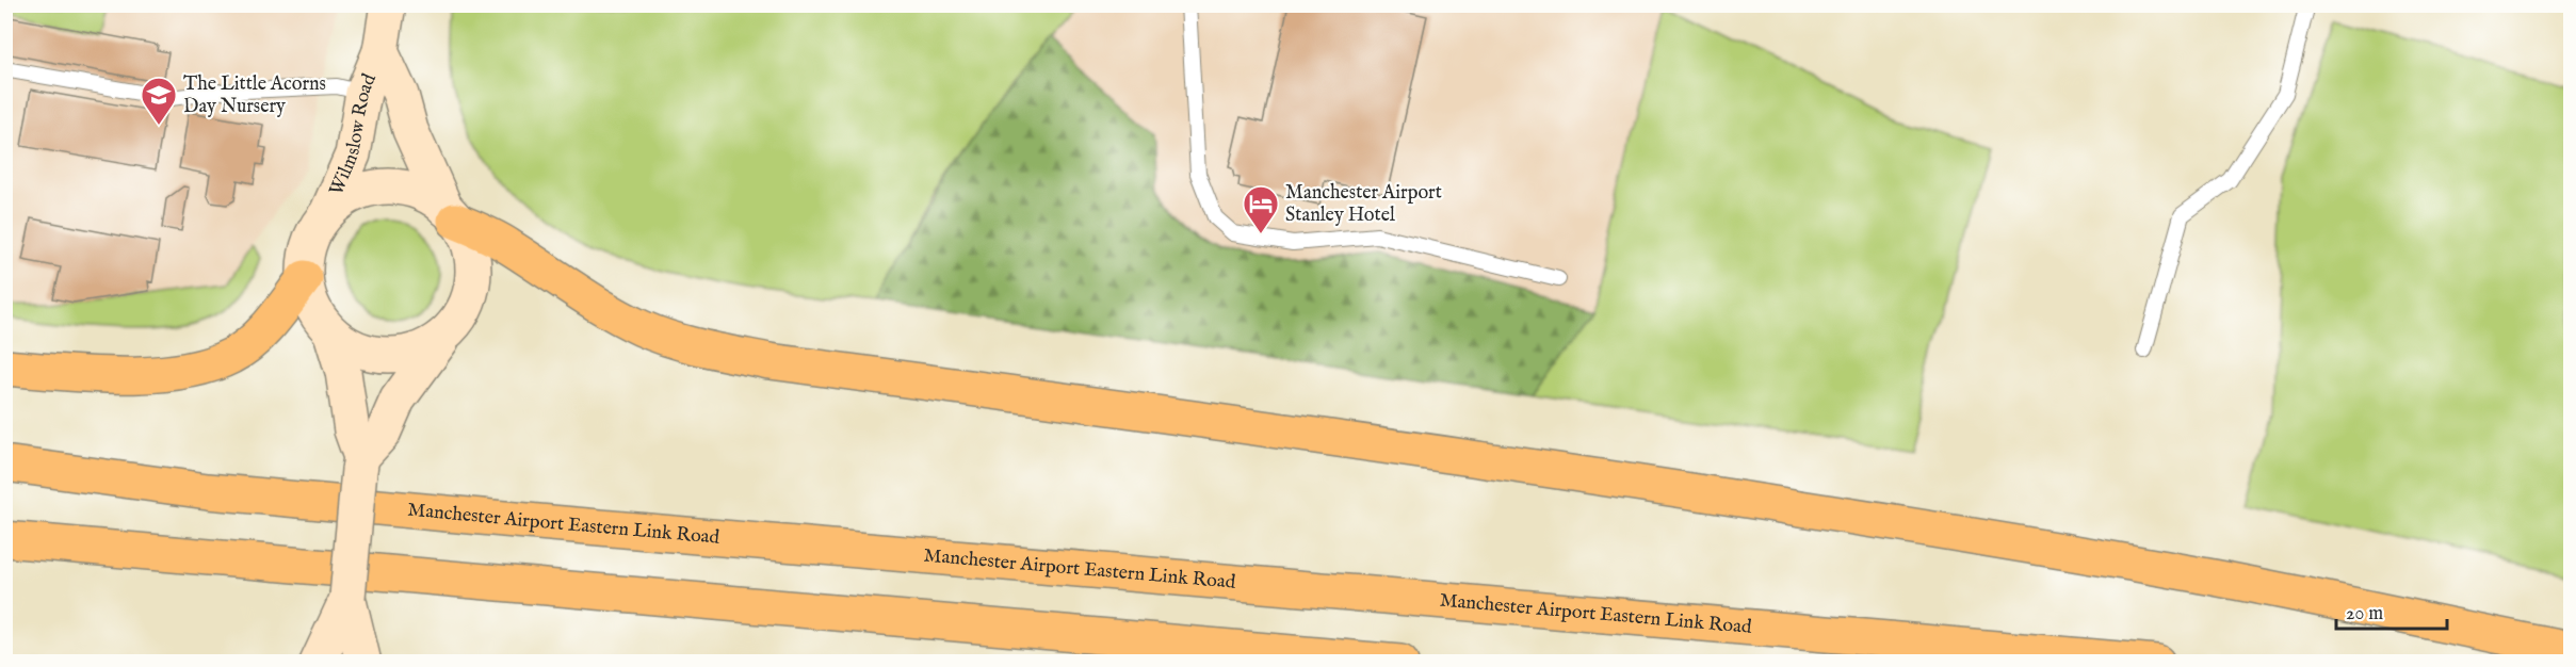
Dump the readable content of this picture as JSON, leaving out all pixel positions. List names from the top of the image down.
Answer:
{
  "streets": {
    "highway": ["Manchester Airport Eastern Link Road"],
    "main road": ["Wilmslow Road"]
  },
  "places": {
    "school or university": ["The Little Acorns Day Nursery"],
    "hotel": ["Manchester Airport Stanley Hotel"]
  },
  "scale_bar": "20 m"
}
